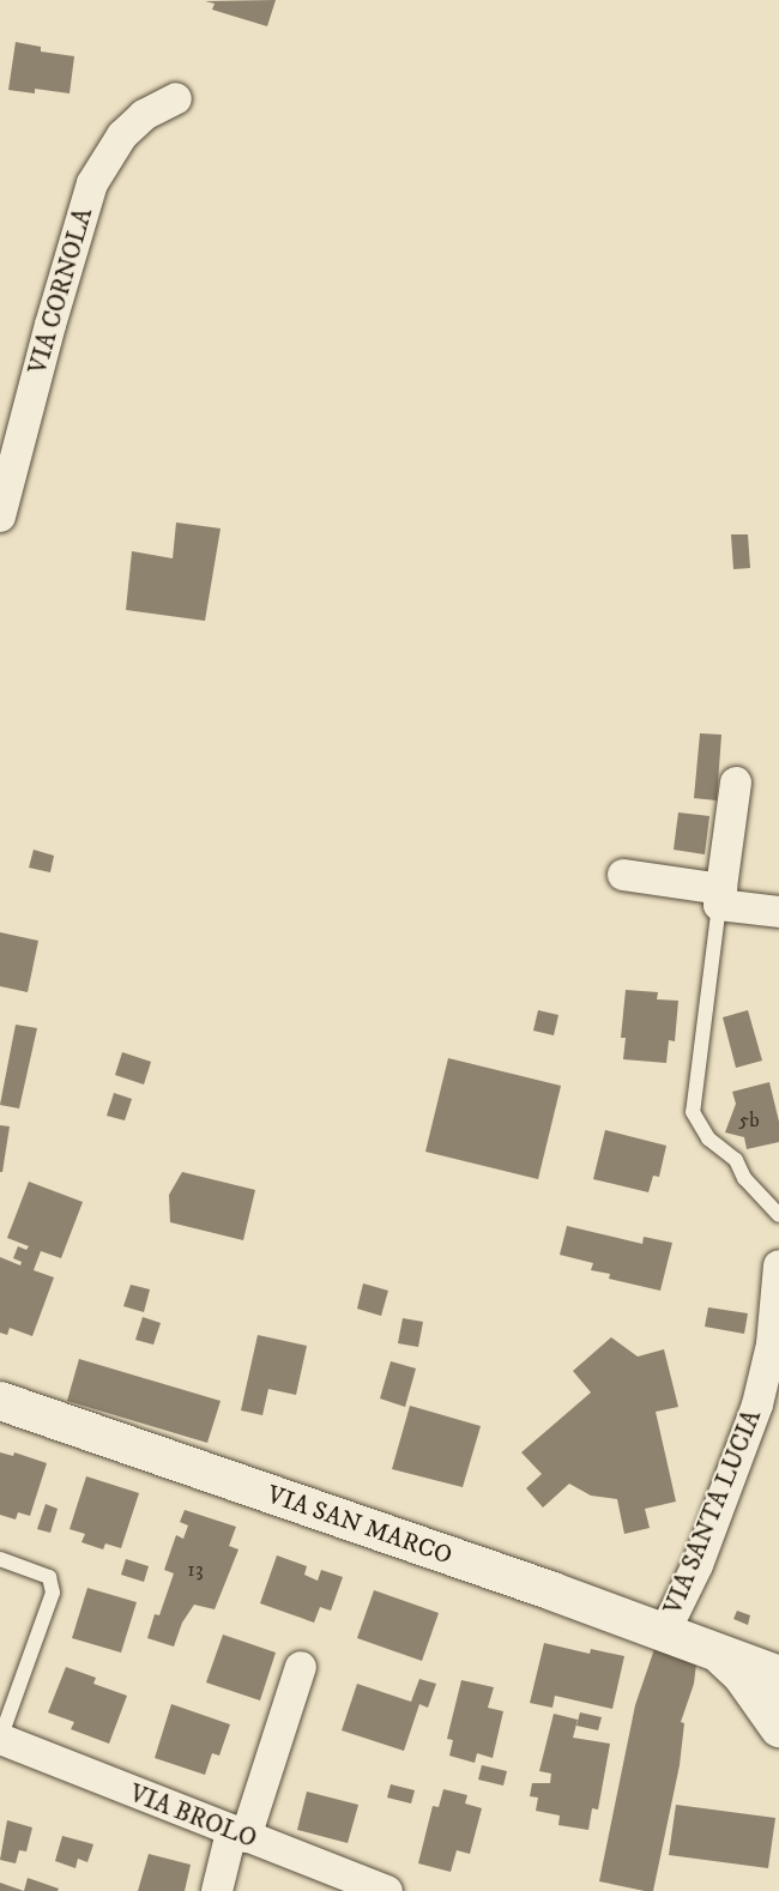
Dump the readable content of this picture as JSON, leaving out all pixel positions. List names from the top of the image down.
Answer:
{
  "streets": {
    "street": [
      "VIA CORNOLA",
      "VIA SANTA LUCIA",
      "VIA SAN MARCO",
      "VIA BROLO"
    ]
  },
  "crossings": [
    ["VIA SANTA LUCIA", "VIA SAN MARCO"]
  ],
  "house_numbers": ["5b", "13"]
}
